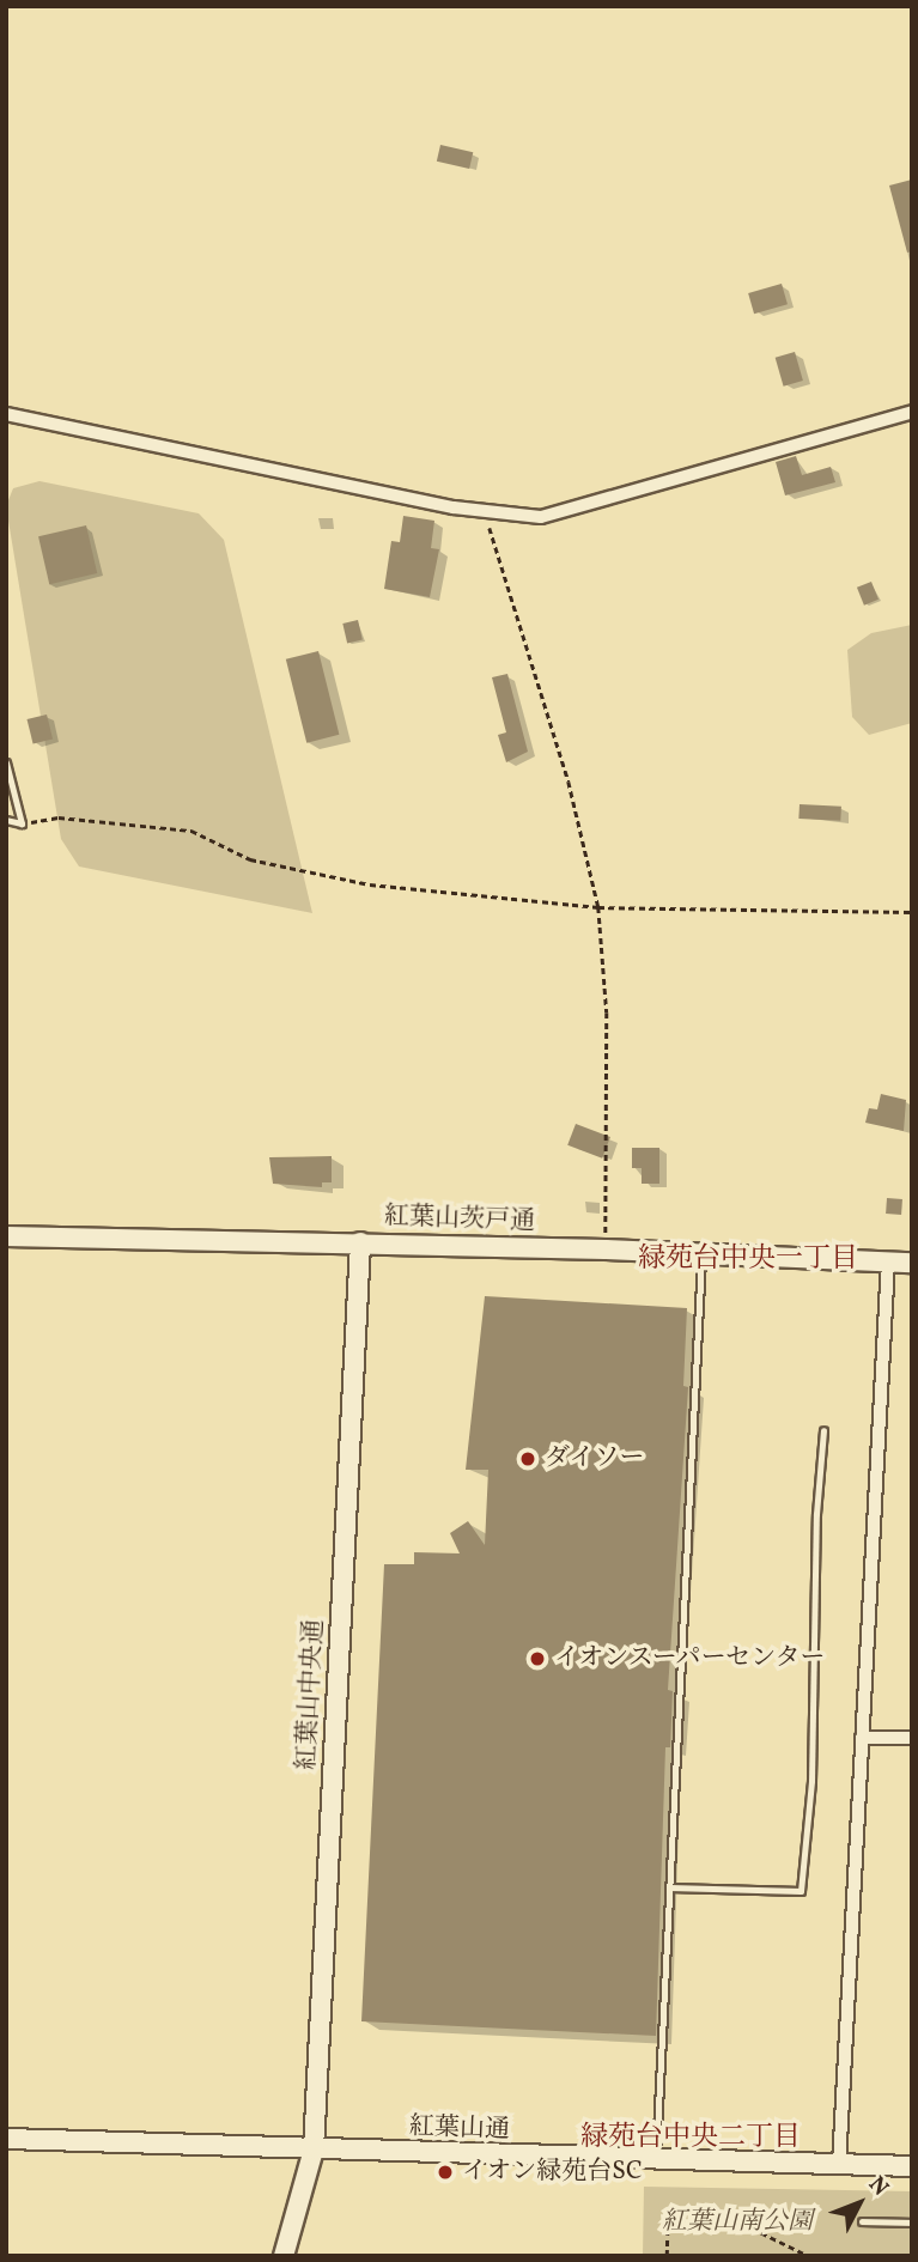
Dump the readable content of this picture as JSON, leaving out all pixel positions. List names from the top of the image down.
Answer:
{
  "streets": {
    "street": ["紅葉山茨戸通", "紅葉山中央通", "紅葉山通"]
  },
  "crossings": [
    ["紅葉山茨戸通", "紅葉山中央通"],
    ["紅葉山中央通", "紅葉山通"]
  ],
  "districts": ["緑苑台中央一丁目", "緑苑台中央二丁目"],
  "parks": ["紅葉山南公園"],
  "places": ["ダイソー", "イオンスーパーセンター", "イオン緑苑台SC"],
  "north": "top right"
}
